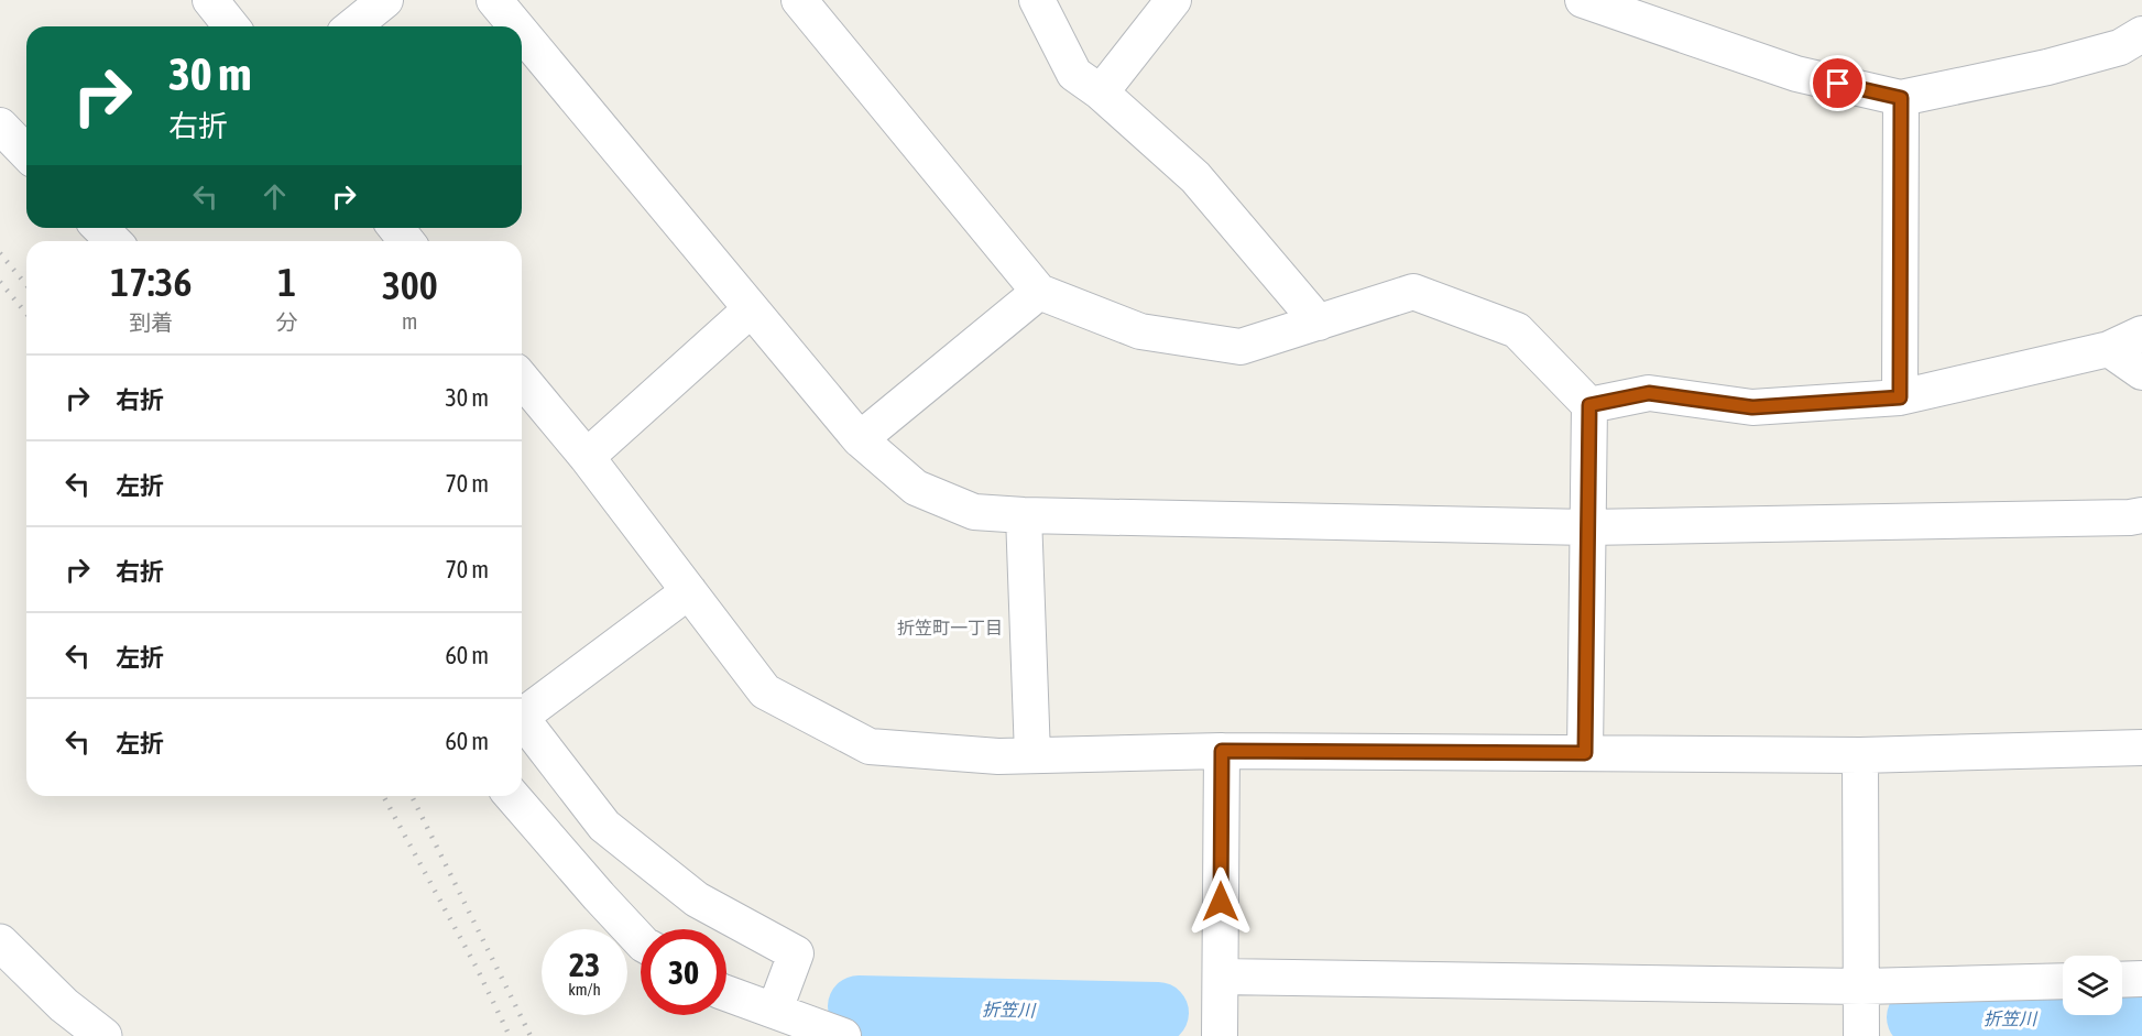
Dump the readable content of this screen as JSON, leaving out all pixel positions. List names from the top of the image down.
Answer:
{
  "districts": ["折笠町一丁目"],
  "water": ["折笠川"],
  "page": {
    "turn": ["30 m", "右折"],
    "eta": [
      "17:36",
      "到着",
      "1",
      "分",
      "300",
      "m"
    ],
    "list": [
      {
        "name": "右折",
        "value": "30 m"
      },
      {
        "name": "左折",
        "value": "70 m"
      },
      {
        "name": "右折",
        "value": "70 m"
      },
      {
        "name": "左折",
        "value": "60 m"
      },
      {
        "name": "左折",
        "value": "60 m"
      }
    ],
    "speed": "23 km/h",
    "limit": "30"
  }
}
